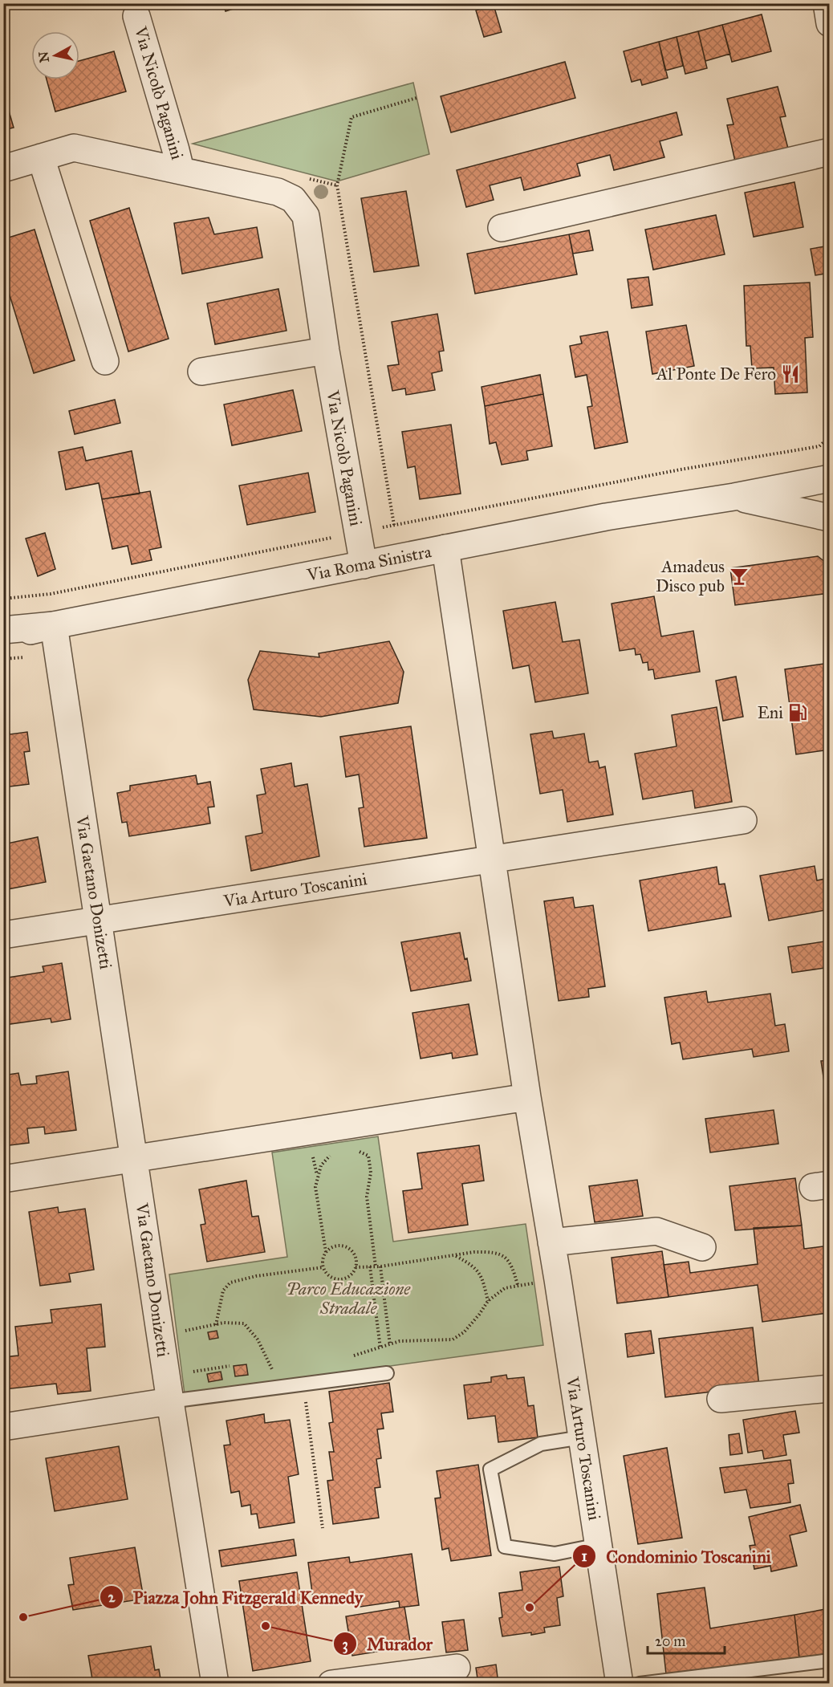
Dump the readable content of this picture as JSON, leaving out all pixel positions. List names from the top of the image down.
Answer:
{
  "streets": {
    "street": [
      "Via Nicolò Paganini",
      "Via Roma Sinistra",
      "Via Arturo Toscanini",
      "Via Gaetano Donizetti"
    ]
  },
  "crossings": [
    ["Via Nicolò Paganini", "Via Roma Sinistra"],
    ["Via Roma Sinistra", "Via Arturo Toscanini"],
    ["Via Roma Sinistra", "Via Gaetano Donizetti"],
    ["Via Arturo Toscanini", "Via Gaetano Donizetti"]
  ],
  "parks": ["Parco Educazione Stradale"],
  "places": {
    "restaurant": ["Al Ponte De Fero"],
    "bar": ["Amadeus Disco pub"],
    "fuel station": ["Eni"],
    "other": ["Condominio Toscanini", "Piazza John Fitzgerald Kennedy", "Murador"]
  },
  "scale_bar": "20 m",
  "north": "left"
}
